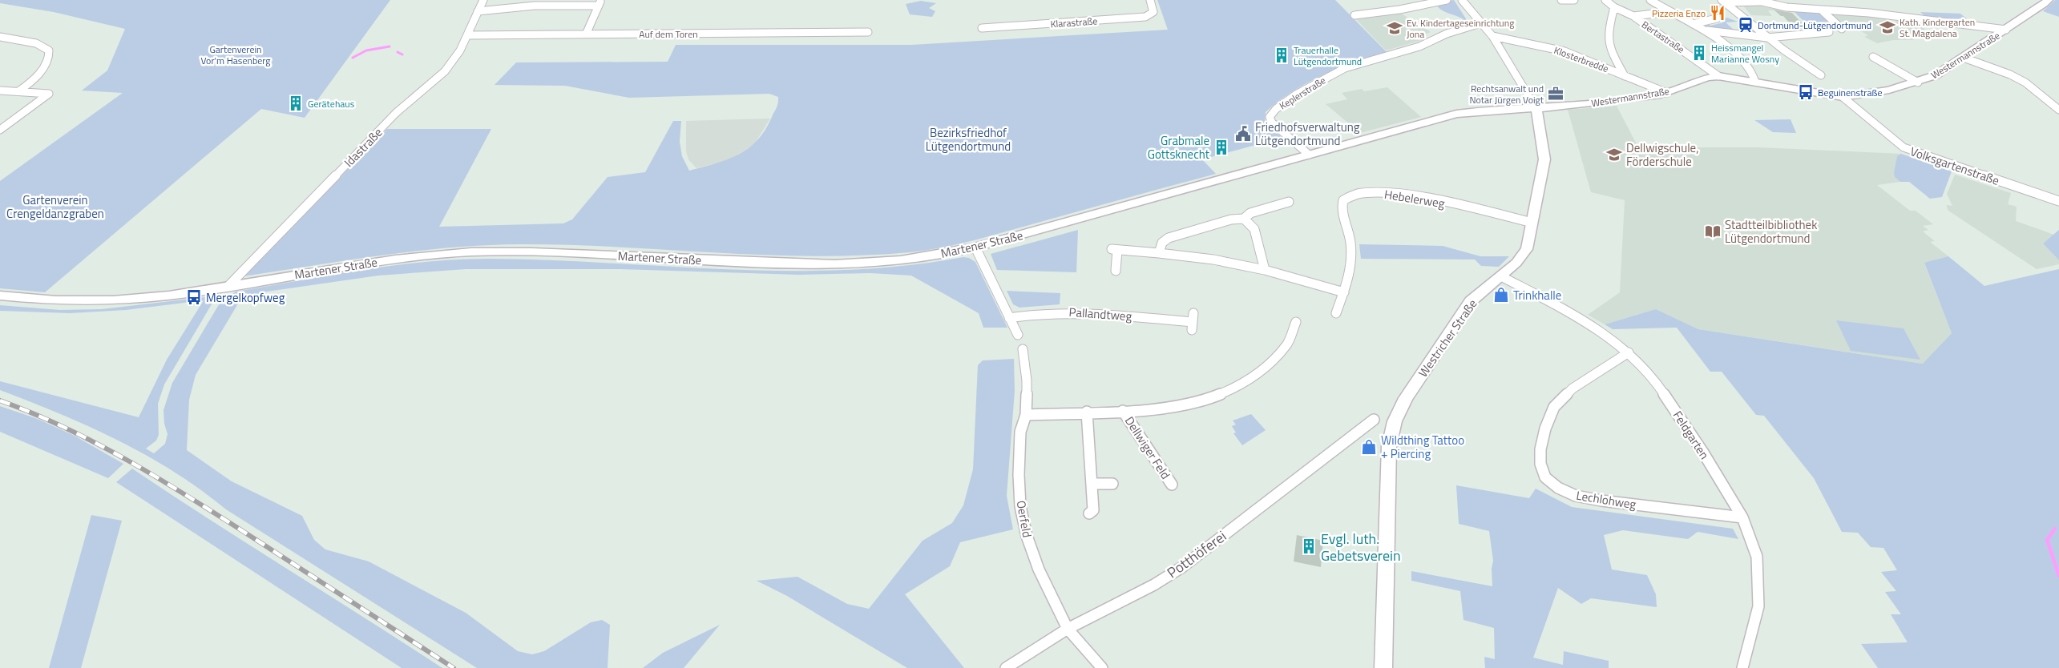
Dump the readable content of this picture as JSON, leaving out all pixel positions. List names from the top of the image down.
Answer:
{
  "streets": {
    "street": [
      "Klarastraße",
      "Auf dem Toren",
      "Bertastraße",
      "Westermannstraße",
      "Klosterbredde",
      "Keplerstraße",
      "Idastraße",
      "Volksgartenstraße",
      "Hebelerweg",
      "Martener Straße",
      "Pallandtweg",
      "Westricher Straße",
      "Feldgarten",
      "Dellwiger Feld",
      "Lechlohweg",
      "Oerfeld",
      "Potthöferei"
    ]
  },
  "crossings": [
    ["Auf dem Toren", "Idastraße"],
    ["Bertastraße", "Westermannstraße"],
    ["Westermannstraße", "Klosterbredde"],
    ["Westermannstraße", "Keplerstraße"],
    ["Westermannstraße", "Volksgartenstraße"],
    ["Westermannstraße", "Martener Straße"],
    ["Westermannstraße", "Westricher Straße"],
    ["Klosterbredde", "Westricher Straße"],
    ["Keplerstraße", "Martener Straße"],
    ["Keplerstraße", "Westricher Straße"],
    ["Idastraße", "Martener Straße"],
    ["Hebelerweg", "Westricher Straße"],
    ["Westricher Straße", "Feldgarten"],
    ["Feldgarten", "Lechlohweg"],
    ["Dellwiger Feld", "Oerfeld"],
    ["Oerfeld", "Potthöferei"]
  ],
  "parks": ["Gartenverein Vor'm Hasenberg", "Bezirksfriedhof Lütgendortmund", "Gartenverein Crengeldanzgraben"],
  "places": {
    "restaurant": ["Pizzeria Enzo"],
    "station": ["Dortmund-Lütgendortmund"],
    "school or university": ["Kath. Kindergarten St. Magdalena", "Ev. Kindertageseinrichtung Jona", "Dellwigschule, Förderschule"],
    "building": [
      "Heissmangel Marianne Wosny",
      "Trauerhalle Lütgendortmund",
      "Gerätehaus",
      "Grabmale Gottsknecht",
      "Evgl. luth. Gebetsverein"
    ],
    "bus stop": ["Beguinenstraße", "Mergelkopfweg"],
    "office": ["Rechtsanwalt und Notar Jürgen Voigt"],
    "public building": ["Friedhofsverwaltung Lütgendortmund"],
    "library": ["Stadtteilbibliothek Lütgendortmund"],
    "shop": ["Trinkhalle", "Wildthing Tattoo + Piercing"]
  }
}
